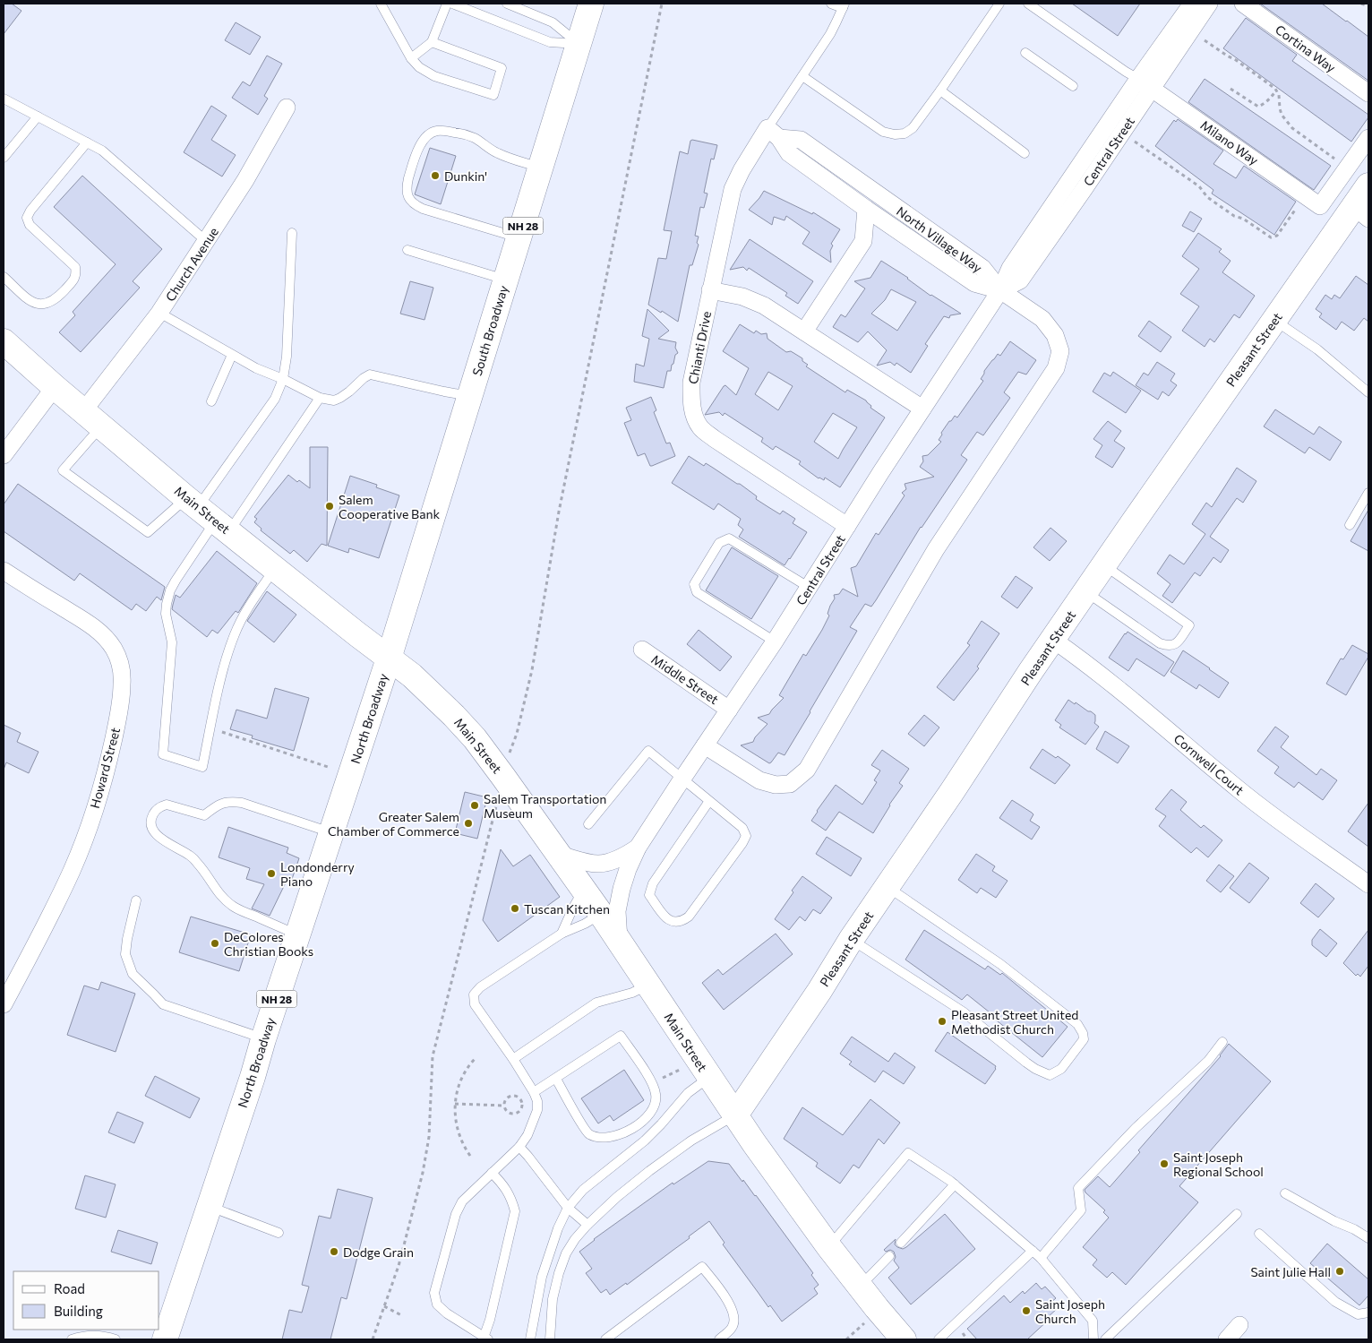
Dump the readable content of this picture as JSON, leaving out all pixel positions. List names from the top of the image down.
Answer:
{
  "streets": {
    "main road": [
      "NH 28",
      "South Broadway",
      "Pleasant Street",
      "Main Street",
      "North Broadway"
    ],
    "street": [
      "Cortina Way",
      "Milano Way",
      "Central Street",
      "North Village Way",
      "Church Avenue",
      "Chianti Drive",
      "Middle Street",
      "Cornwell Court",
      "Howard Street"
    ]
  },
  "crossings": [
    ["Milano Way", "Central Street"],
    ["Central Street", "North Village Way"],
    ["Central Street", "Chianti Drive"],
    ["Central Street", "Main Street"],
    ["Central Street", "Middle Street"],
    ["North Village Way", "Chianti Drive"],
    ["Church Avenue", "Main Street"],
    ["South Broadway", "Main Street"],
    ["South Broadway", "North Broadway"],
    ["Pleasant Street", "Main Street"],
    ["Pleasant Street", "Cornwell Court"],
    ["Main Street", "North Broadway"]
  ],
  "places": [
    "Dunkin'",
    "Salem Cooperative Bank",
    "Salem Transportation Museum",
    "Greater Salem Chamber of Commerce",
    "Londonderry Piano",
    "Tuscan Kitchen",
    "DeColores Christian Books",
    "Pleasant Street United Methodist Church",
    "Saint Joseph Regional School",
    "Dodge Grain",
    "Saint Julie Hall",
    "Saint Joseph Church"
  ],
  "legend": ["Road", "Building"]
}
